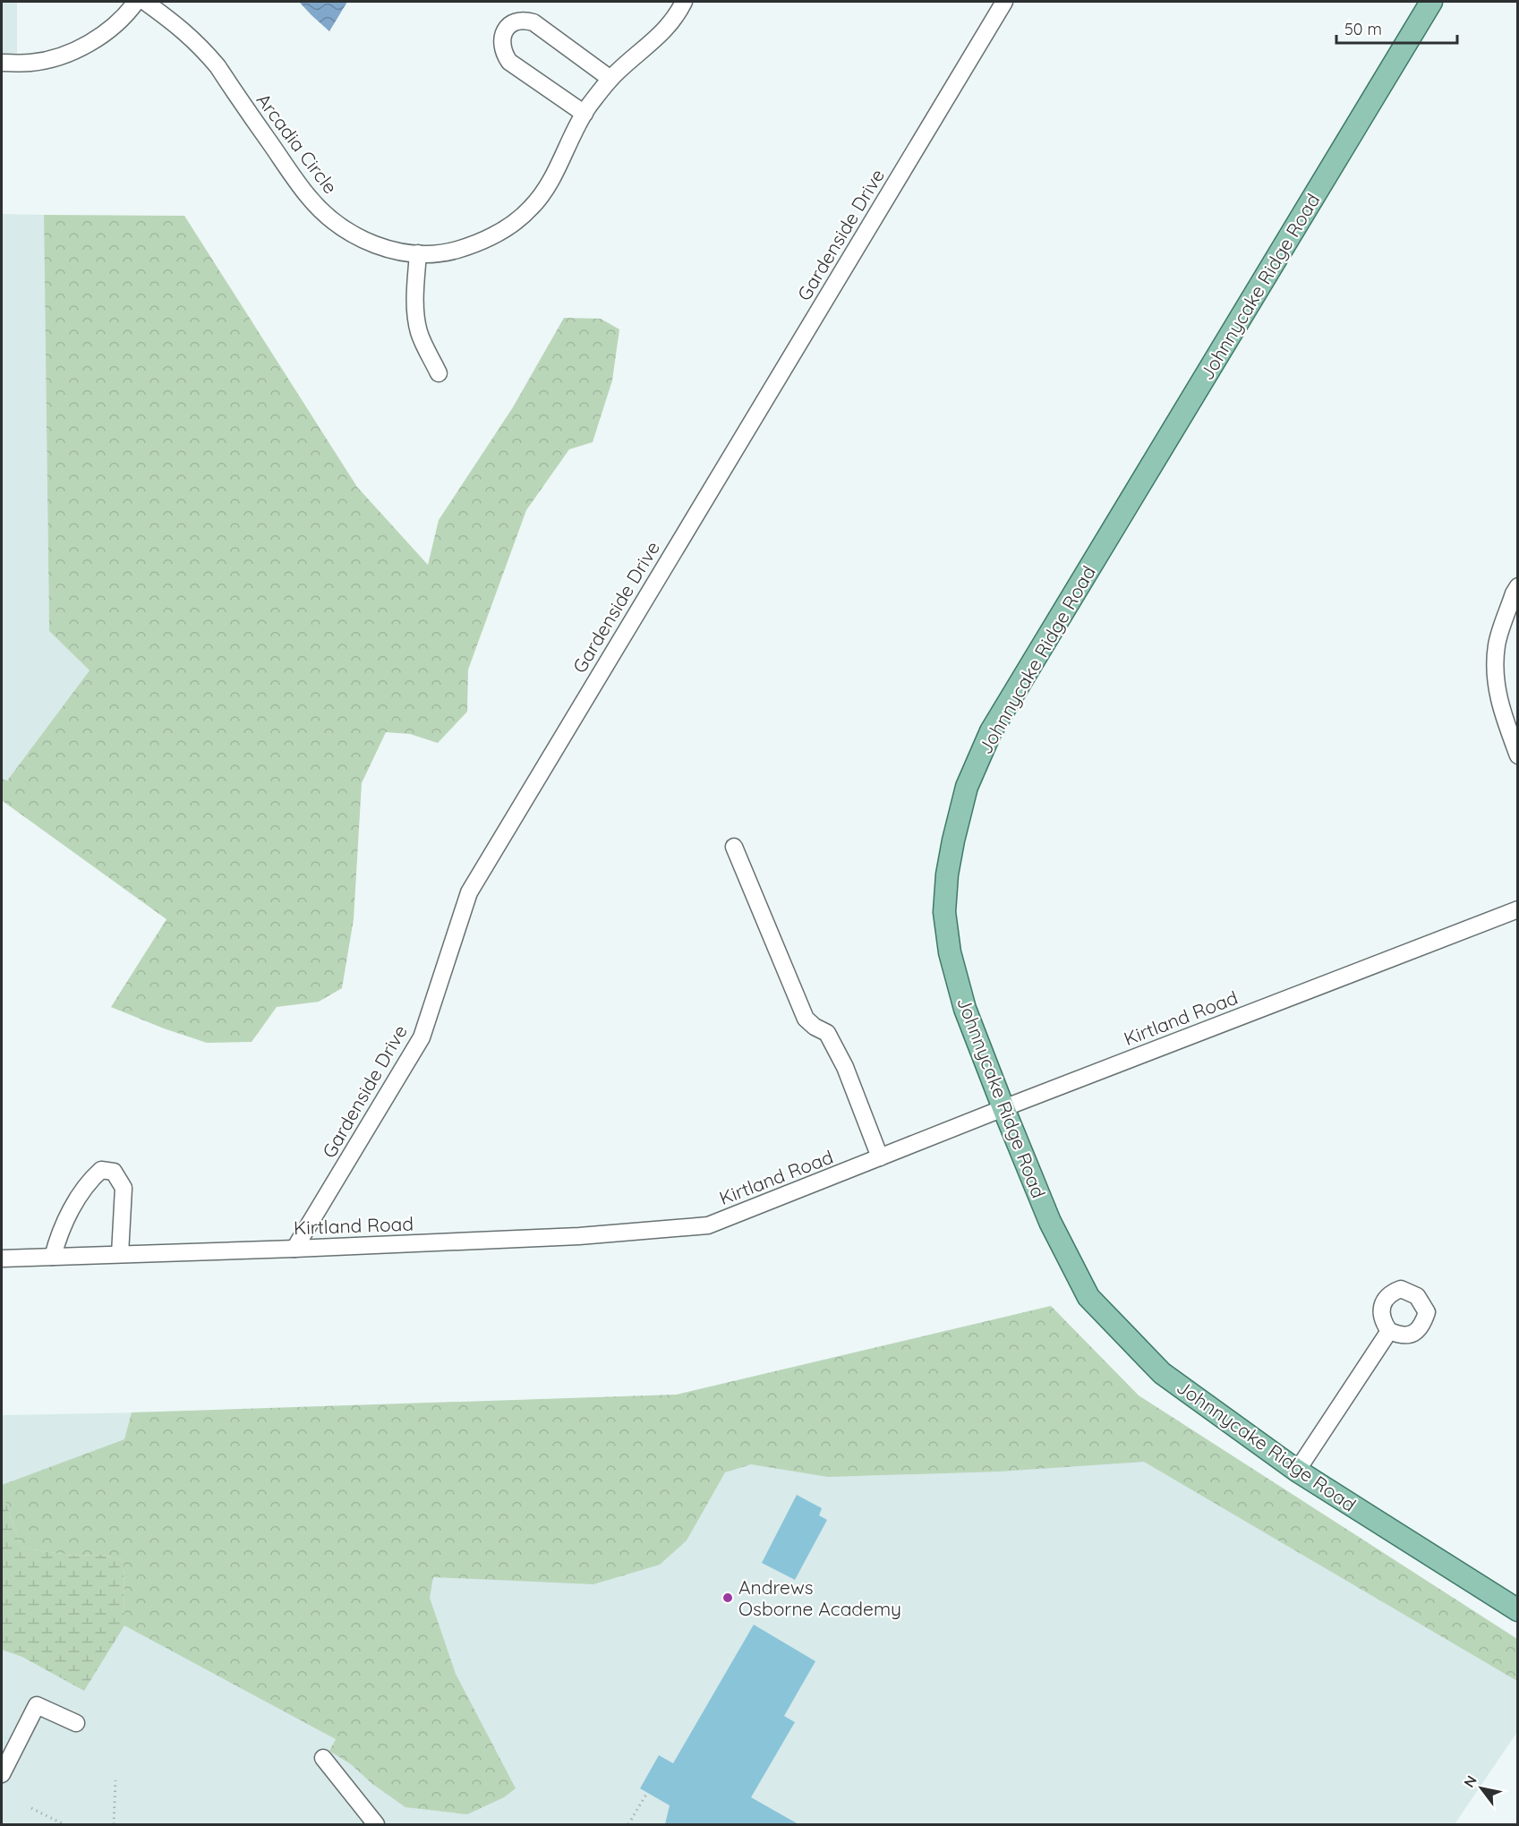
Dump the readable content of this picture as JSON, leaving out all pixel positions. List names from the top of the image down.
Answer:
{
  "streets": {
    "main road": ["Johnnycake Ridge Road"],
    "street": ["Arcadia Circle", "Gardenside Drive", "Kirtland Road"]
  },
  "crossings": [
    ["Gardenside Drive", "Kirtland Road"],
    ["Johnnycake Ridge Road", "Kirtland Road"]
  ],
  "places": ["Andrews Osborne Academy"],
  "scale_bar": "50 m",
  "north": "top left"
}
